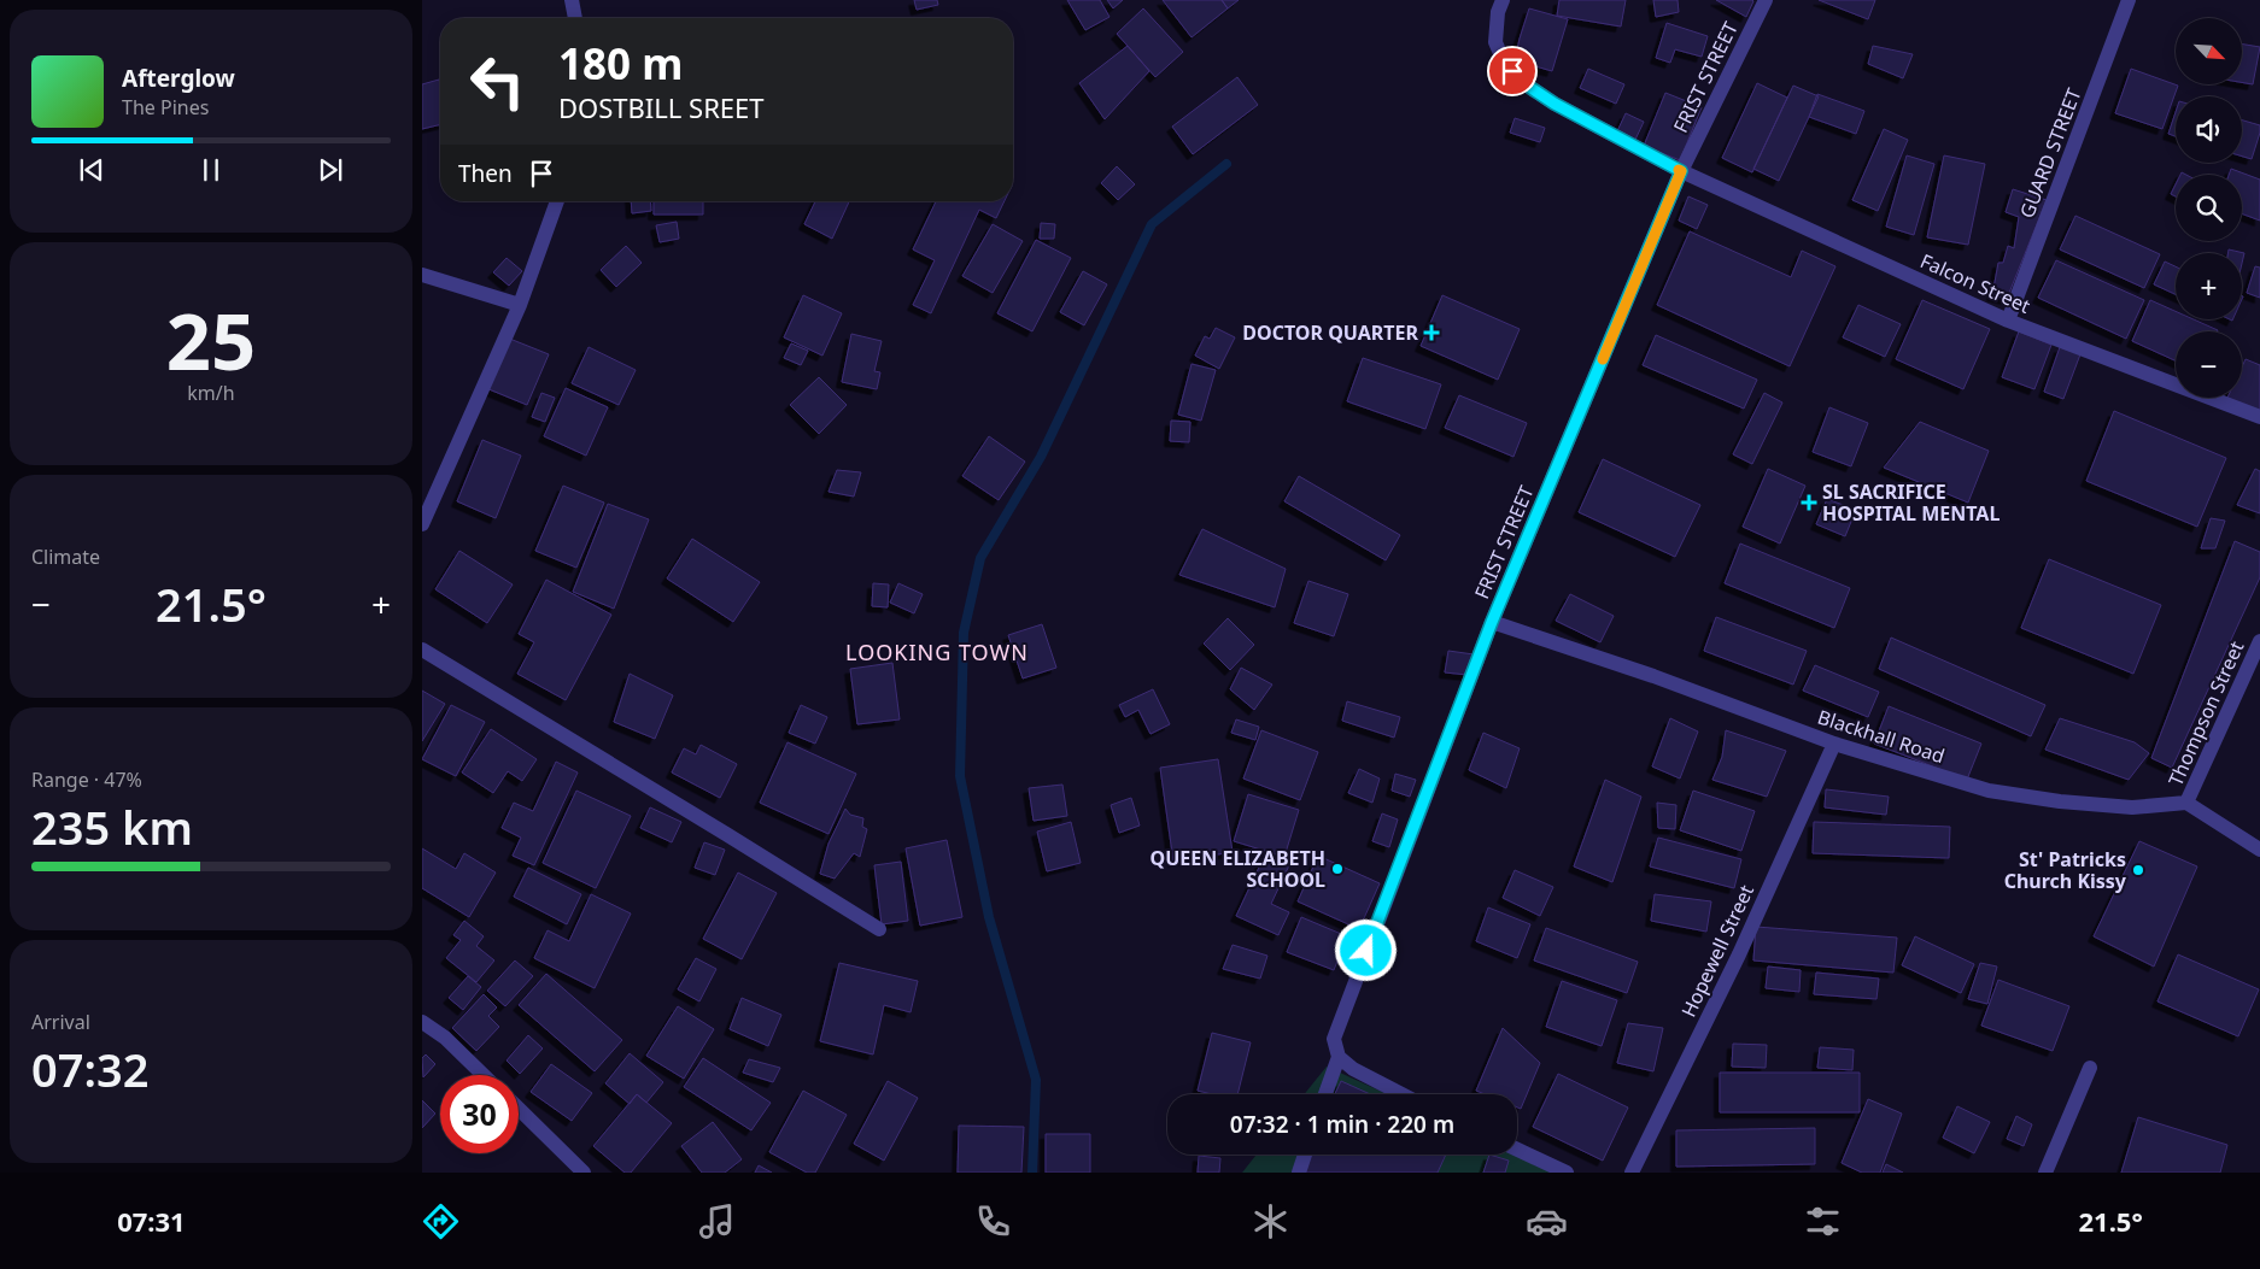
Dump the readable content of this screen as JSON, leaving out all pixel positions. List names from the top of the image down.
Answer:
{
  "streets": {
    "street": [
      "FRIST STREET",
      "GUARD STREET",
      "Falcon Street",
      "Thompson Street",
      "Blackhall Road",
      "Hopewell Street"
    ]
  },
  "crossings": [
    ["FRIST STREET", "Falcon Street"],
    ["FRIST STREET", "Blackhall Road"],
    ["GUARD STREET", "Falcon Street"],
    ["Thompson Street", "Blackhall Road"],
    ["Blackhall Road", "Hopewell Street"]
  ],
  "districts": ["LOOKING TOWN"],
  "places": {
    "health": ["DOCTOR QUARTER", "SL SACRIFICE HOSPITAL MENTAL"],
    "other": ["QUEEN ELIZABETH SCHOOL", "St' Patricks Church Kissy"]
  },
  "north": "bottom right",
  "page": {
    "map_buttons": ["+", "−"],
    "turn": ["180 m", "DOSTBILL SREET"],
    "song": ["Afterglow", "The Pines"],
    "then": "Then",
    "tile": [
      ["25", "km/h"],
      "Climate",
      ["Range · 47%", "235 km"],
      ["Arrival", "07:32"]
    ],
    "heat": ["−", "21.5°", "+"],
    "limit": "30",
    "trip": "07:32 · 1 min · 220 m",
    "tabs": ["07:31", "21.5°"]
  }
}
